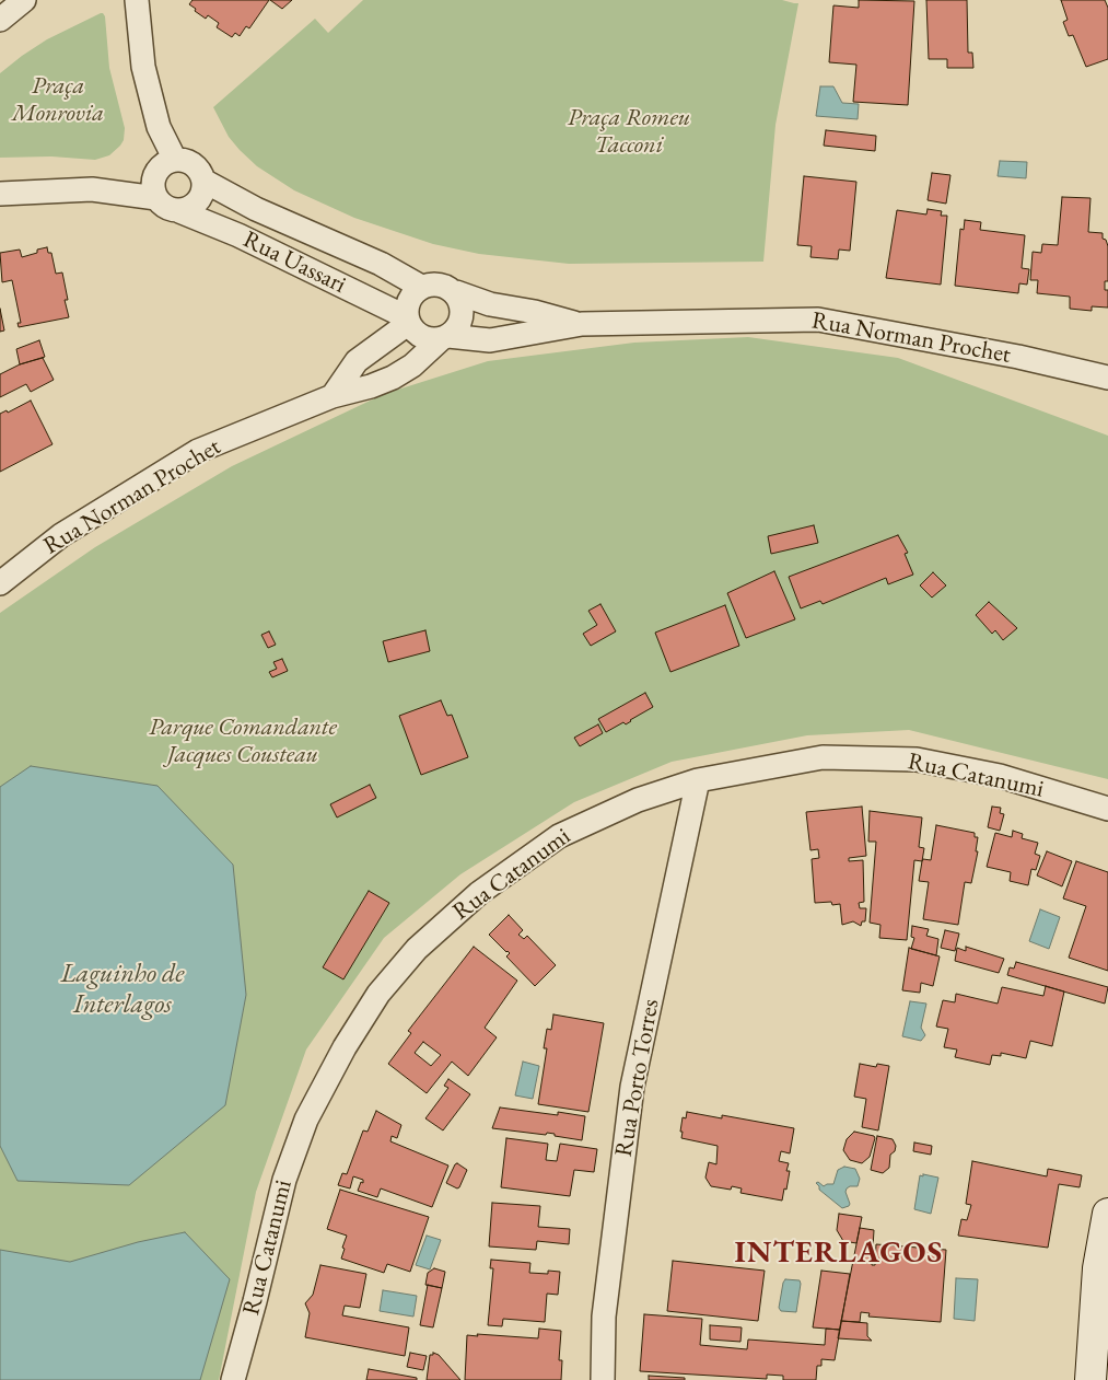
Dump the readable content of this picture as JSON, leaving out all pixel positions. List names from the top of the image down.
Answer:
{
  "streets": {
    "street": [
      "Rua Uassari",
      "Rua Norman Prochet",
      "Rua Catanumi",
      "Rua Porto Torres"
    ]
  },
  "crossings": [
    ["Rua Uassari", "Rua Norman Prochet"],
    ["Rua Catanumi", "Rua Porto Torres"]
  ],
  "districts": ["INTERLAGOS"],
  "water": ["Laguinho de Interlagos"],
  "parks": ["Praça Monrovia", "Praça Romeu Tacconi", "Parque Comandante Jacques Cousteau"]
}
